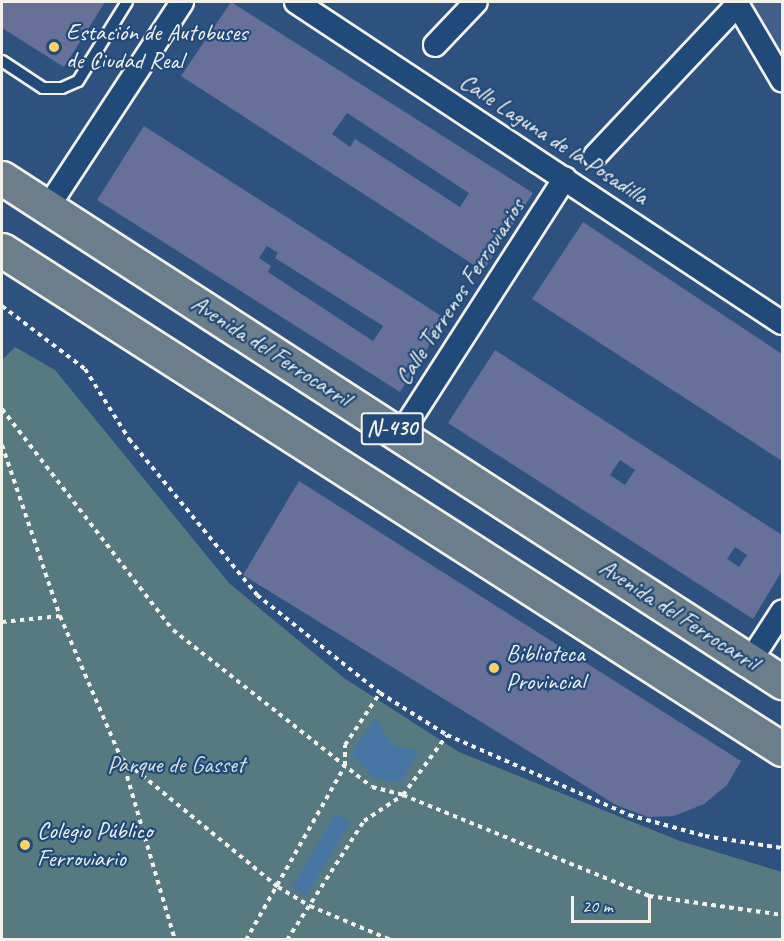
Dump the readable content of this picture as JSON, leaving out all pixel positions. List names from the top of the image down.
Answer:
{
  "streets": {
    "main road": ["Avenida del Ferrocarril", "N-430"],
    "street": ["Calle Laguna de la Posadilla", "Calle Terrenos Ferroviarios"]
  },
  "crossings": [
    ["Calle Laguna de la Posadilla", "Calle Terrenos Ferroviarios"],
    ["Calle Terrenos Ferroviarios", "Avenida del Ferrocarril"]
  ],
  "parks": ["Parque de Gasset"],
  "places": ["Estación de Autobuses de Ciudad Real", "Biblioteca Provincial", "Colegio Público Ferroviario"],
  "scale_bar": "20 m"
}
